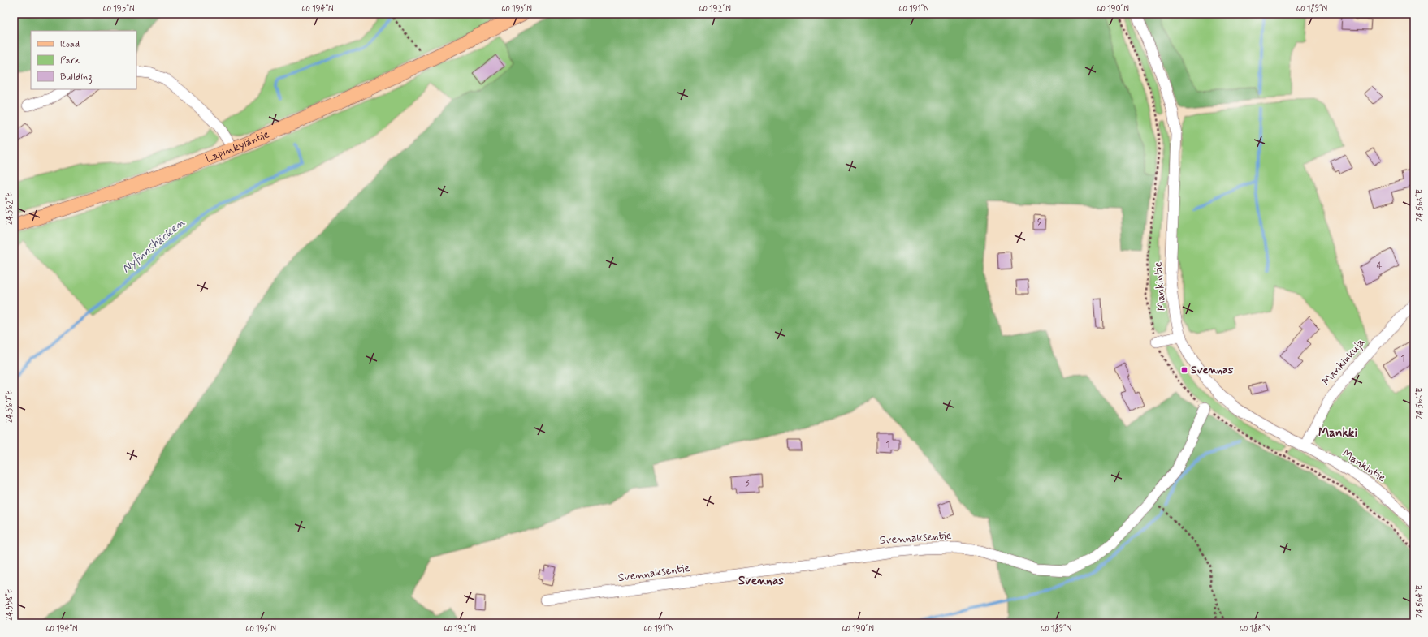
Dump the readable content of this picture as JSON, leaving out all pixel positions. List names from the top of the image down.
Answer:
{
  "streets": {
    "main road": ["Lapinkyläntie"],
    "street": ["Mankintie", "Mankinkuja", "Svennaksentie"]
  },
  "crossings": [
    ["Mankintie", "Mankinkuja"]
  ],
  "districts": ["Mankki", "Svennas"],
  "water": ["Nyfinnsbäcken"],
  "places": {
    "transit": ["Svennas"]
  },
  "house_numbers": [
    "9",
    "4",
    "1",
    "1",
    "3"
  ],
  "legend": ["Road", "Park", "Building"],
  "coordinates": [
    "60.195°N",
    "60.194°N",
    "60.193°N",
    "60.192°N",
    "60.191°N",
    "60.190°N",
    "60.189°N",
    "24.568°E",
    "24.562°E",
    "24.566°E",
    "24.560°E",
    "24.564°E",
    "24.558°E",
    "60.188°N"
  ]
}
